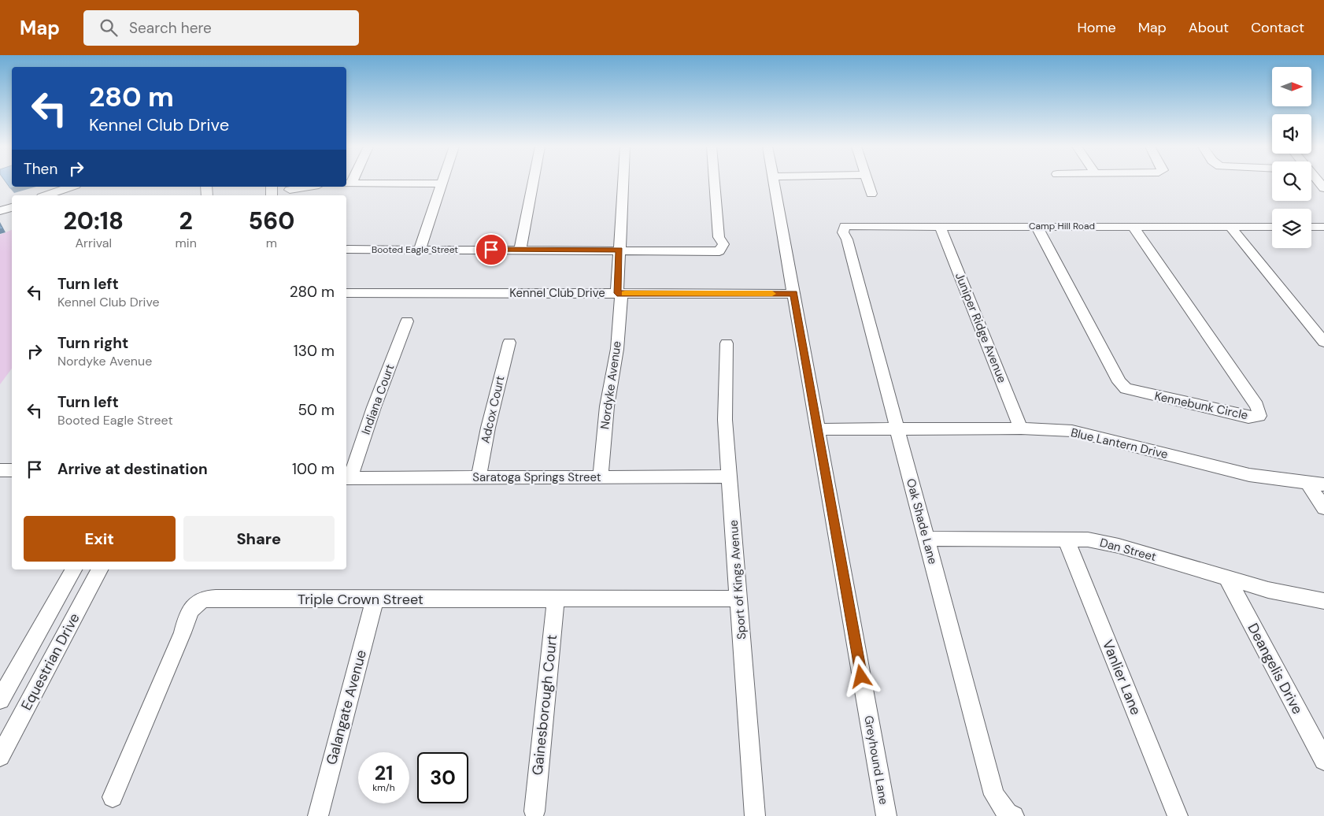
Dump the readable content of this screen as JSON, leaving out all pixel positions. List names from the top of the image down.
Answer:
{
  "streets": {
    "street": [
      "Camp Hill Road",
      "Booted Eagle Street",
      "Kennel Club Drive",
      "Juniper Ridge Avenue",
      "Nordyke Avenue",
      "Indiana Court",
      "Kennebunk Circle",
      "Adcox Court",
      "Blue Lantern Drive",
      "Saratoga Springs Street",
      "Oak Shade Lane",
      "Dan Street",
      "Sport of Kings Avenue",
      "Triple Crown Street",
      "Equestrian Drive",
      "Deangelis Drive",
      "Vanlier Lane",
      "Gainesborough Court",
      "Galangate Avenue",
      "Greyhound Lane"
    ]
  },
  "crossings": [
    ["Camp Hill Road", "Juniper Ridge Avenue"],
    ["Camp Hill Road", "Kennebunk Circle"],
    ["Camp Hill Road", "Oak Shade Lane"],
    ["Booted Eagle Street", "Nordyke Avenue"],
    ["Kennel Club Drive", "Nordyke Avenue"],
    ["Kennel Club Drive", "Greyhound Lane"],
    ["Juniper Ridge Avenue", "Blue Lantern Drive"],
    ["Nordyke Avenue", "Saratoga Springs Street"],
    ["Indiana Court", "Saratoga Springs Street"],
    ["Adcox Court", "Saratoga Springs Street"],
    ["Blue Lantern Drive", "Oak Shade Lane"],
    ["Blue Lantern Drive", "Greyhound Lane"],
    ["Saratoga Springs Street", "Sport of Kings Avenue"],
    ["Oak Shade Lane", "Dan Street"],
    ["Dan Street", "Deangelis Drive"],
    ["Dan Street", "Vanlier Lane"],
    ["Sport of Kings Avenue", "Triple Crown Street"],
    ["Triple Crown Street", "Gainesborough Court"],
    ["Triple Crown Street", "Galangate Avenue"]
  ],
  "north": "right",
  "page": {
    "header": "Map",
    "search": "Search here",
    "nav": [
      "Home",
      "Map",
      "About",
      "Contact"
    ],
    "turn": ["280 m", "Kennel Club Drive"],
    "then": "Then",
    "eta": [
      "20:18",
      "Arrival",
      "2",
      "min",
      "560",
      "m"
    ],
    "list": [
      {
        "name": "Turn left",
        "note": "Kennel Club Drive",
        "value": "280 m"
      },
      {
        "name": "Turn right",
        "note": "Nordyke Avenue",
        "value": "130 m"
      },
      {
        "name": "Turn left",
        "note": "Booted Eagle Street",
        "value": "50 m"
      },
      {
        "name": "Arrive at destination",
        "value": "100 m"
      }
    ],
    "buttons": ["Exit", "Share"],
    "speed": "21 km/h",
    "limit": "30"
  }
}
